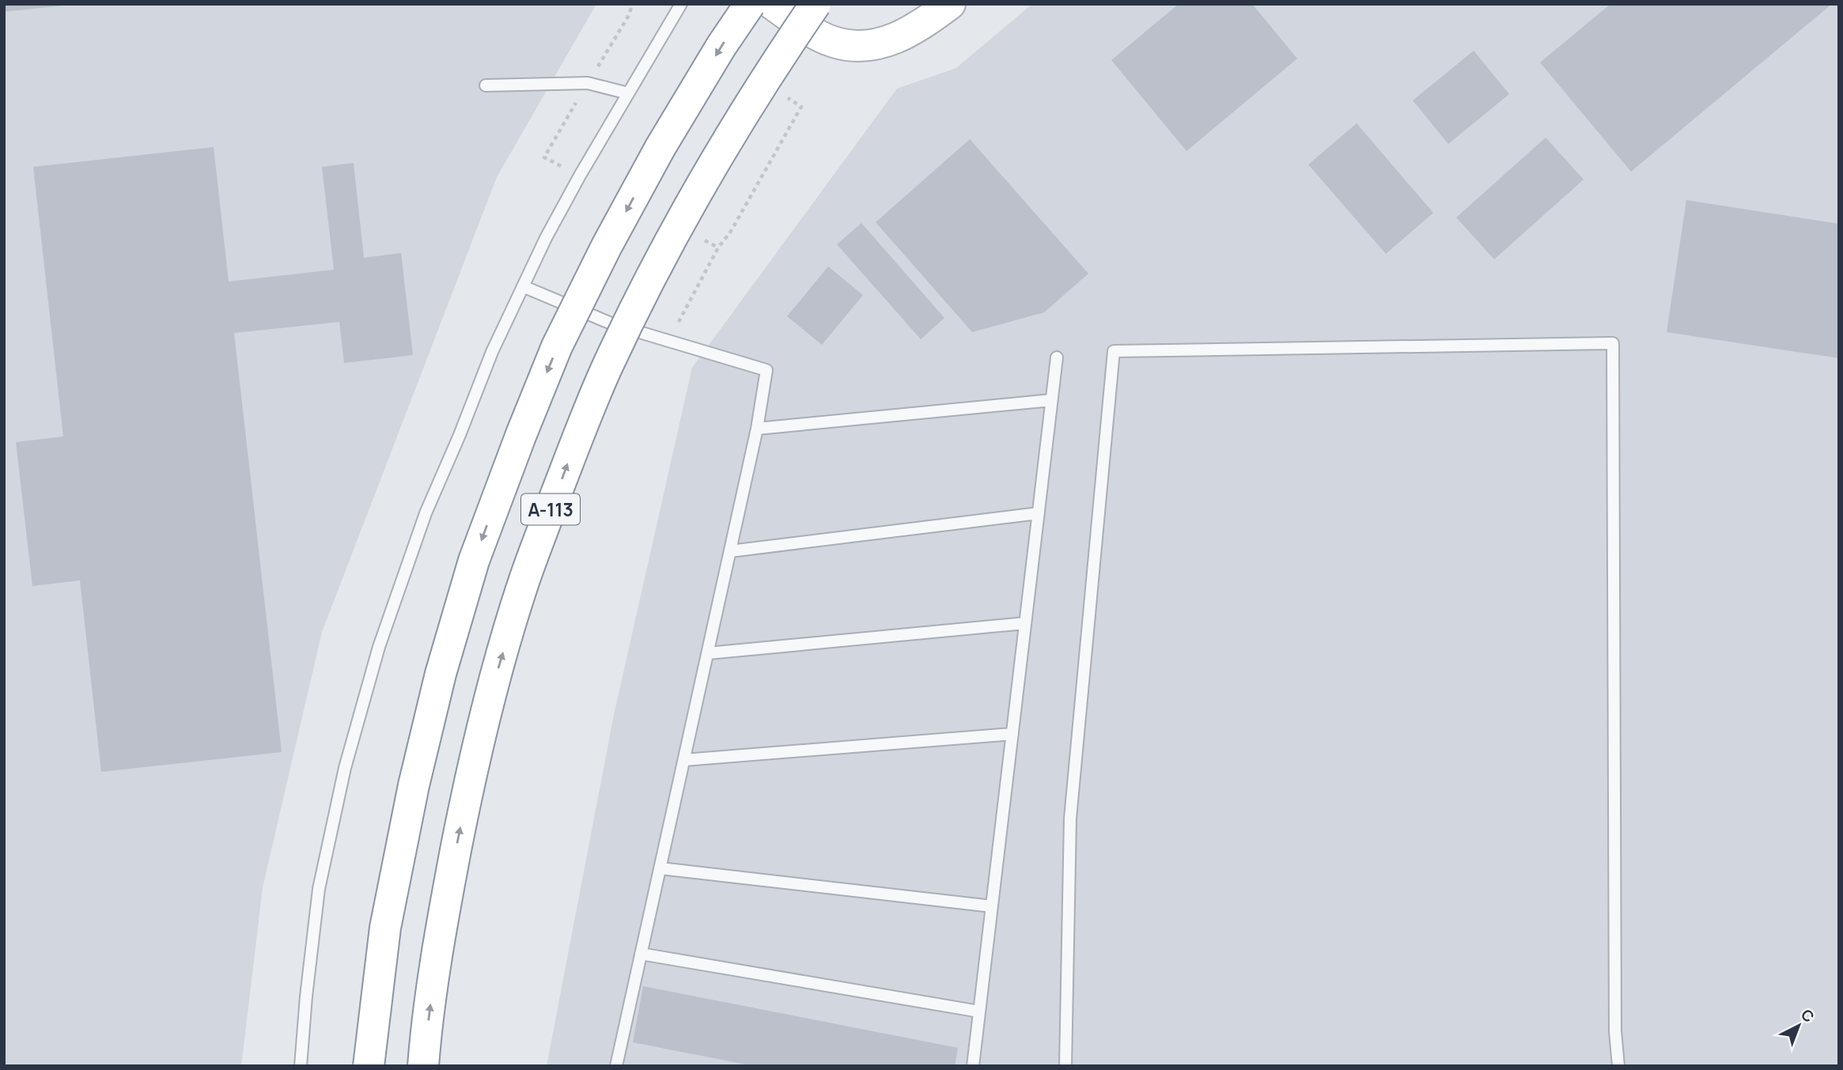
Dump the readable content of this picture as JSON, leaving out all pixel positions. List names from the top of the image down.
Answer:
{
  "streets": {
    "main road": ["А-113"]
  },
  "north": "top right"
}
